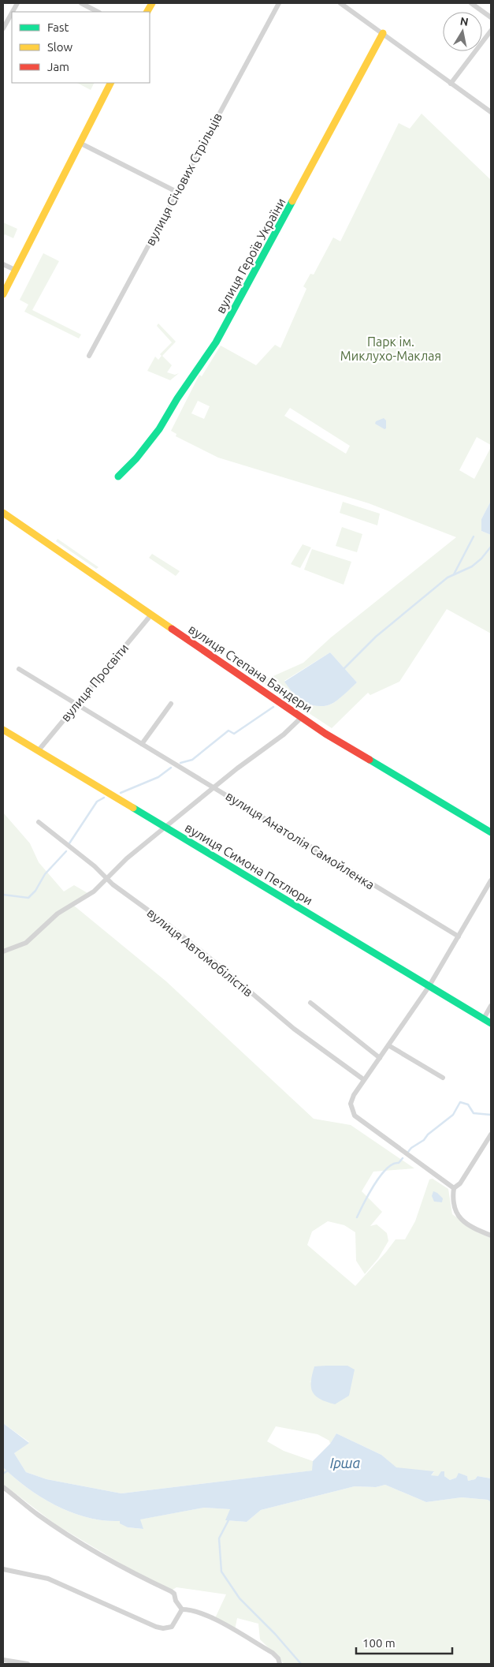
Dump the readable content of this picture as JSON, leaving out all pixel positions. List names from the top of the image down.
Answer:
{
  "streets": {
    "street": [
      "вулиця Січових Стрільців",
      "вулиця Героїв України",
      "вулиця Степана Бандери",
      "вулиця Просвіти",
      "вулиця Анатолія Самойленка",
      "вулиця Симона Петлюри",
      "вулиця Автомобілістів"
    ]
  },
  "crossings": [
    ["вулиця Степана Бандери", "вулиця Просвіти"],
    ["вулиця Просвіти", "вулиця Анатолія Самойленка"],
    ["вулиця Просвіти", "вулиця Симона Петлюри"]
  ],
  "water": ["Ірша"],
  "parks": ["Парк ім. Миклухо-Маклая"],
  "legend": ["Fast", "Slow", "Jam"],
  "scale_bar": "100 m",
  "north": "top"
}
